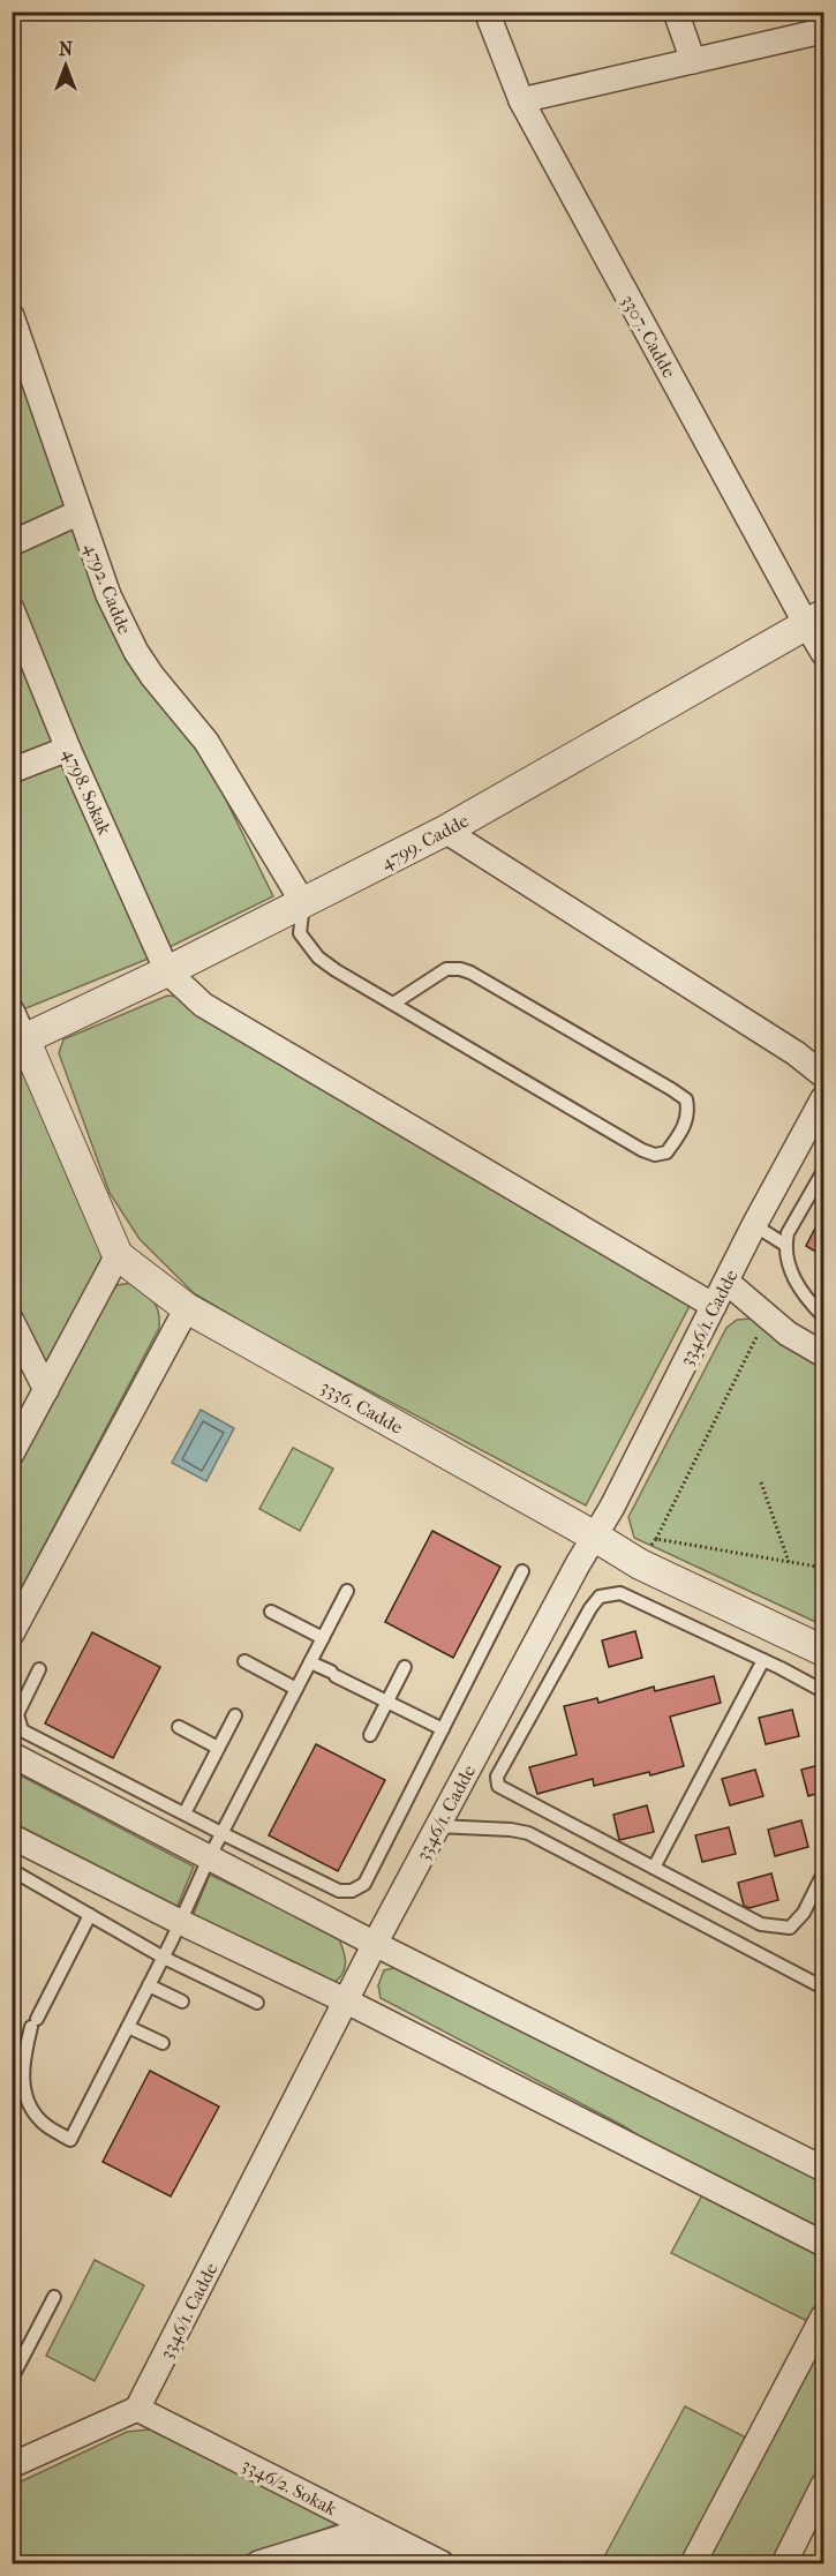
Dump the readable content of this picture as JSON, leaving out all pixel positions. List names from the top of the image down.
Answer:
{
  "streets": {
    "street": [
      "3307. Cadde",
      "4792. Cadde",
      "4798. Sokak",
      "4799. Cadde",
      "3346/1. Cadde",
      "3336. Cadde",
      "3346/2. Sokak"
    ]
  },
  "crossings": [
    ["3307. Cadde", "4799. Cadde"],
    ["4792. Cadde", "4799. Cadde"],
    ["4798. Sokak", "4799. Cadde"],
    ["4799. Cadde", "3336. Cadde"],
    ["3346/1. Cadde", "3336. Cadde"],
    ["3346/1. Cadde", "3346/2. Sokak"]
  ],
  "north": "top"
}
